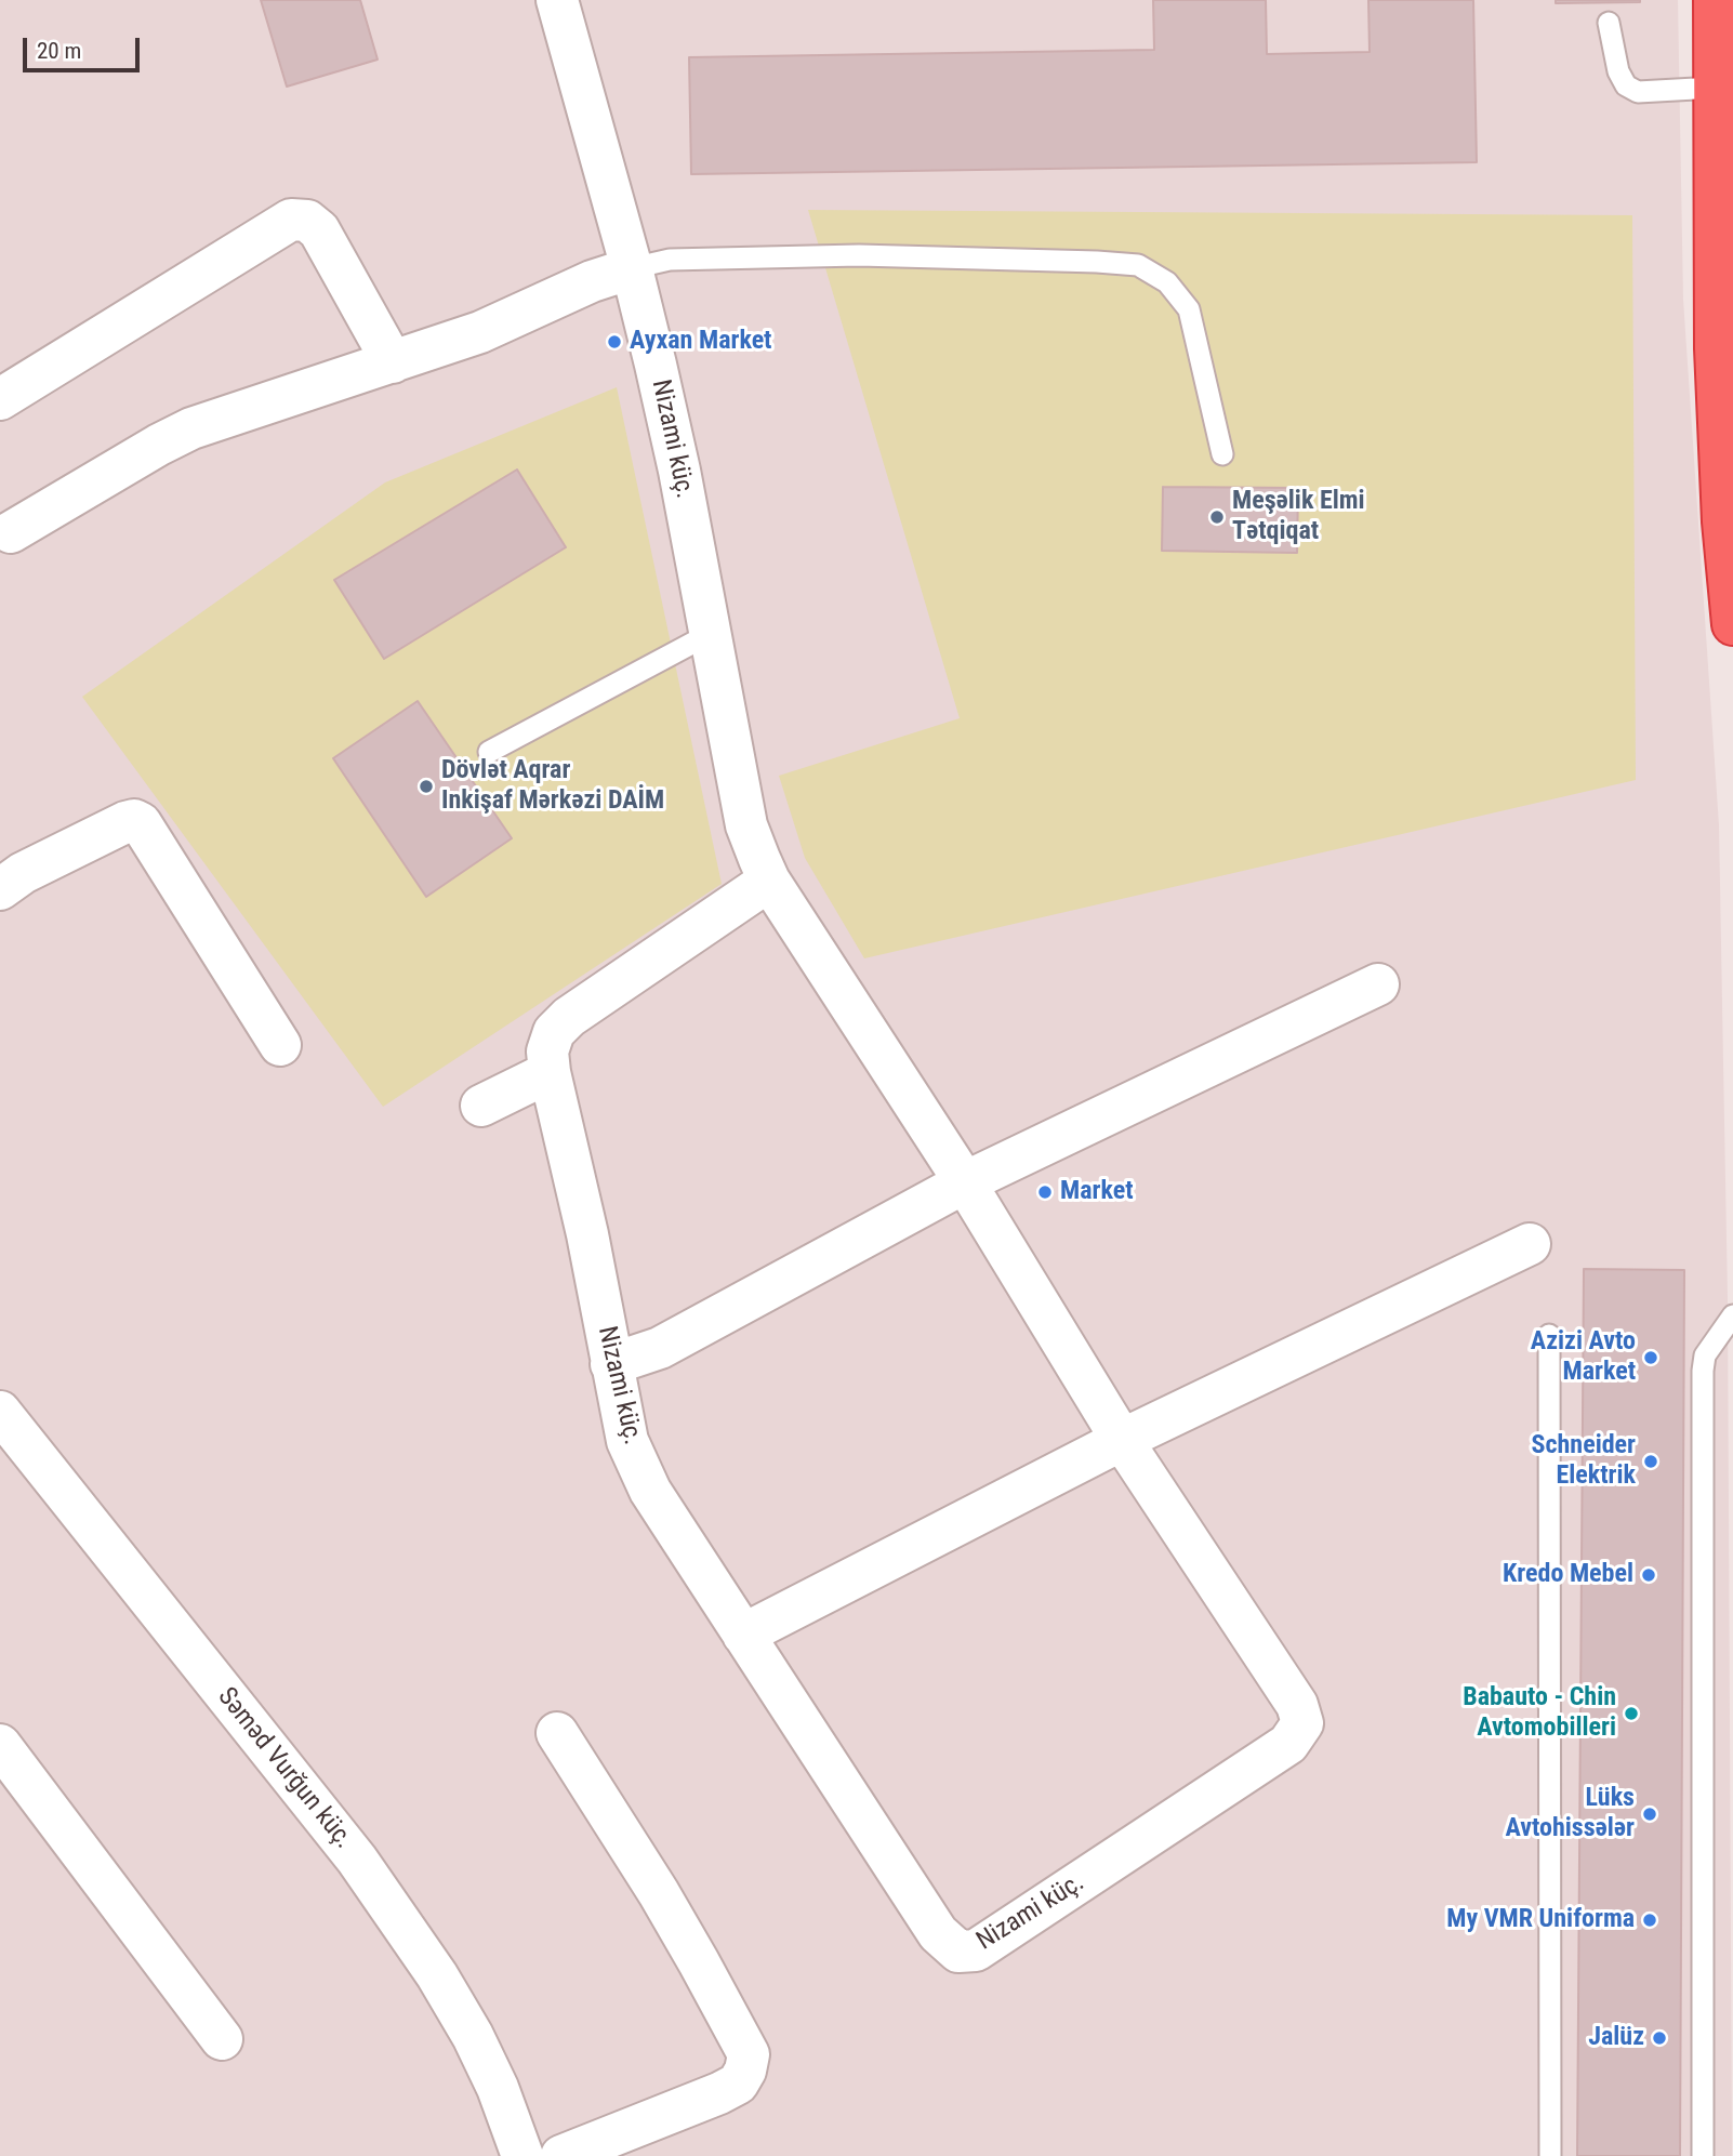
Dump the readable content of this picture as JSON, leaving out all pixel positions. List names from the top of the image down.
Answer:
{
  "streets": {
    "street": ["Nizami küç.", "Səməd Vurğun küç."]
  },
  "places": [
    "Ayxan Market",
    "Meşəlik Elmi Tətqiqat",
    "Dövlət Aqrar Inkişaf Mərkəzi DAİM",
    "Market",
    "Azizi Avto Market",
    "Schneider Elektrik",
    "Kredo Mebel",
    "Babauto - Chin Avtomobilleri",
    "Lüks Avtohissələr",
    "My VMR Uniforma",
    "Jalüz"
  ],
  "scale_bar": "20 m"
}
